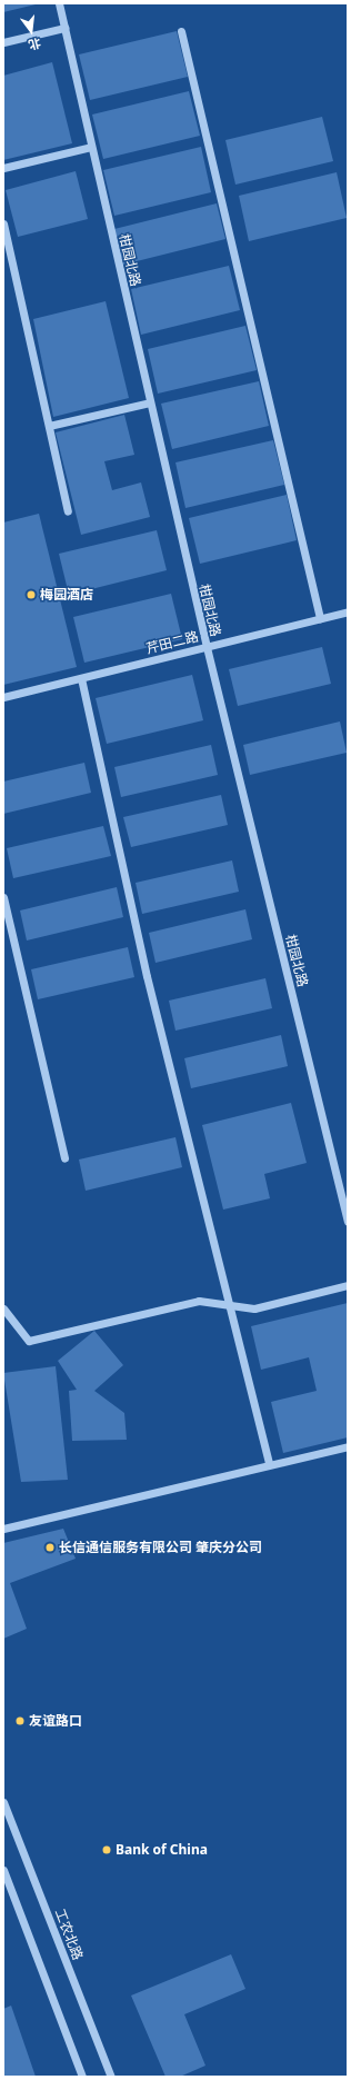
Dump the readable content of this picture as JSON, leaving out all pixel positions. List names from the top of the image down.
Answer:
{
  "streets": {
    "street": ["柑园北路", "芹田二路", "工农北路"]
  },
  "crossings": [
    ["柑园北路", "芹田二路"]
  ],
  "places": [
    "梅园酒店",
    "长信通信服务有限公司 肇庆分公司",
    "友谊路口",
    "Bank of China"
  ],
  "north": "bottom"
}
